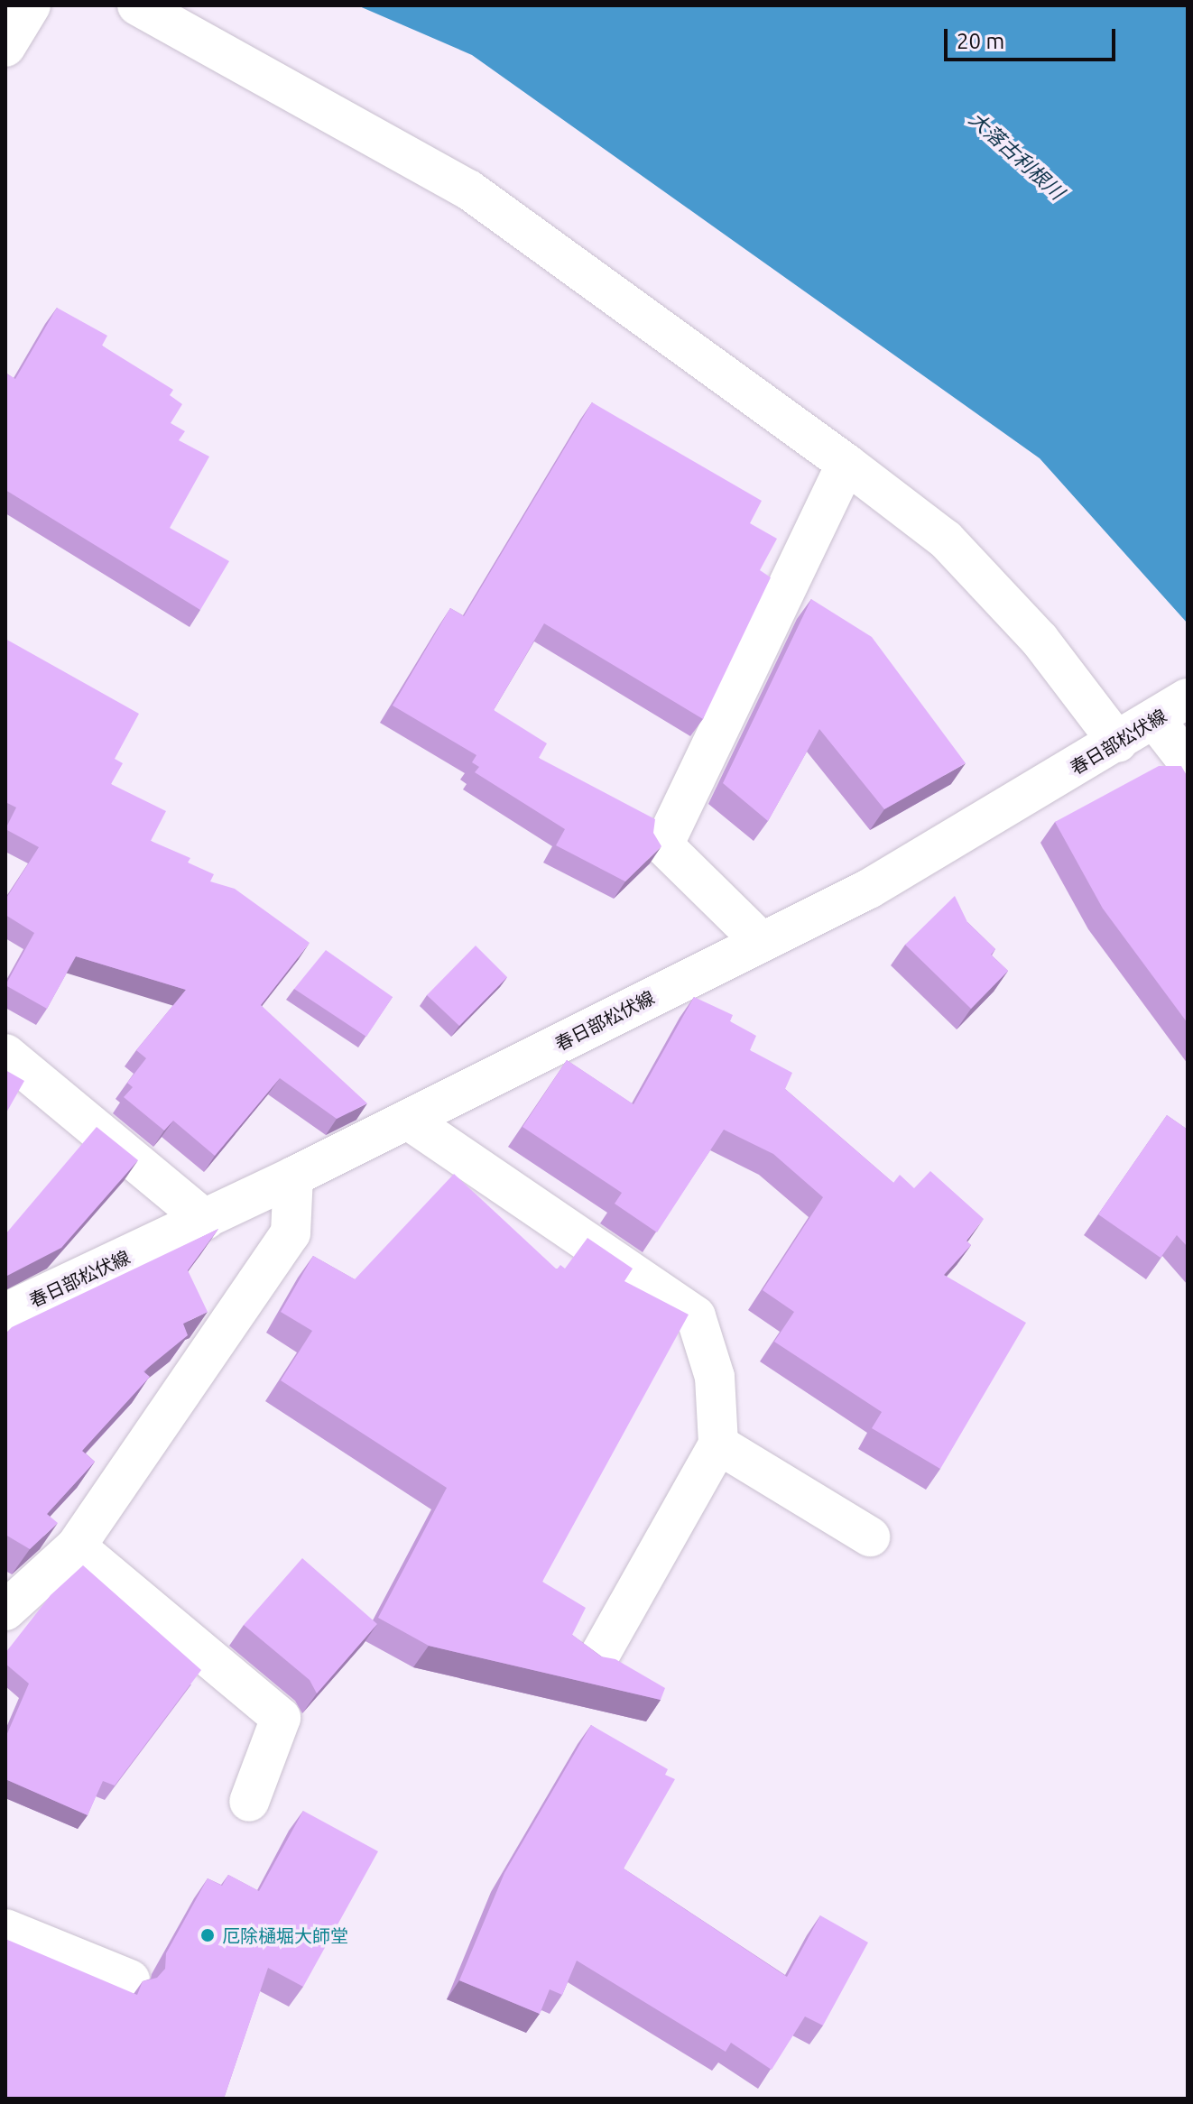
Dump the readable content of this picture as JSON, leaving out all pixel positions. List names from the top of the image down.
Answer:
{
  "streets": {
    "street": ["春日部松伏線"]
  },
  "water": ["大落古利根川"],
  "places": ["厄除樋堀大師堂"],
  "scale_bar": "20 m"
}
